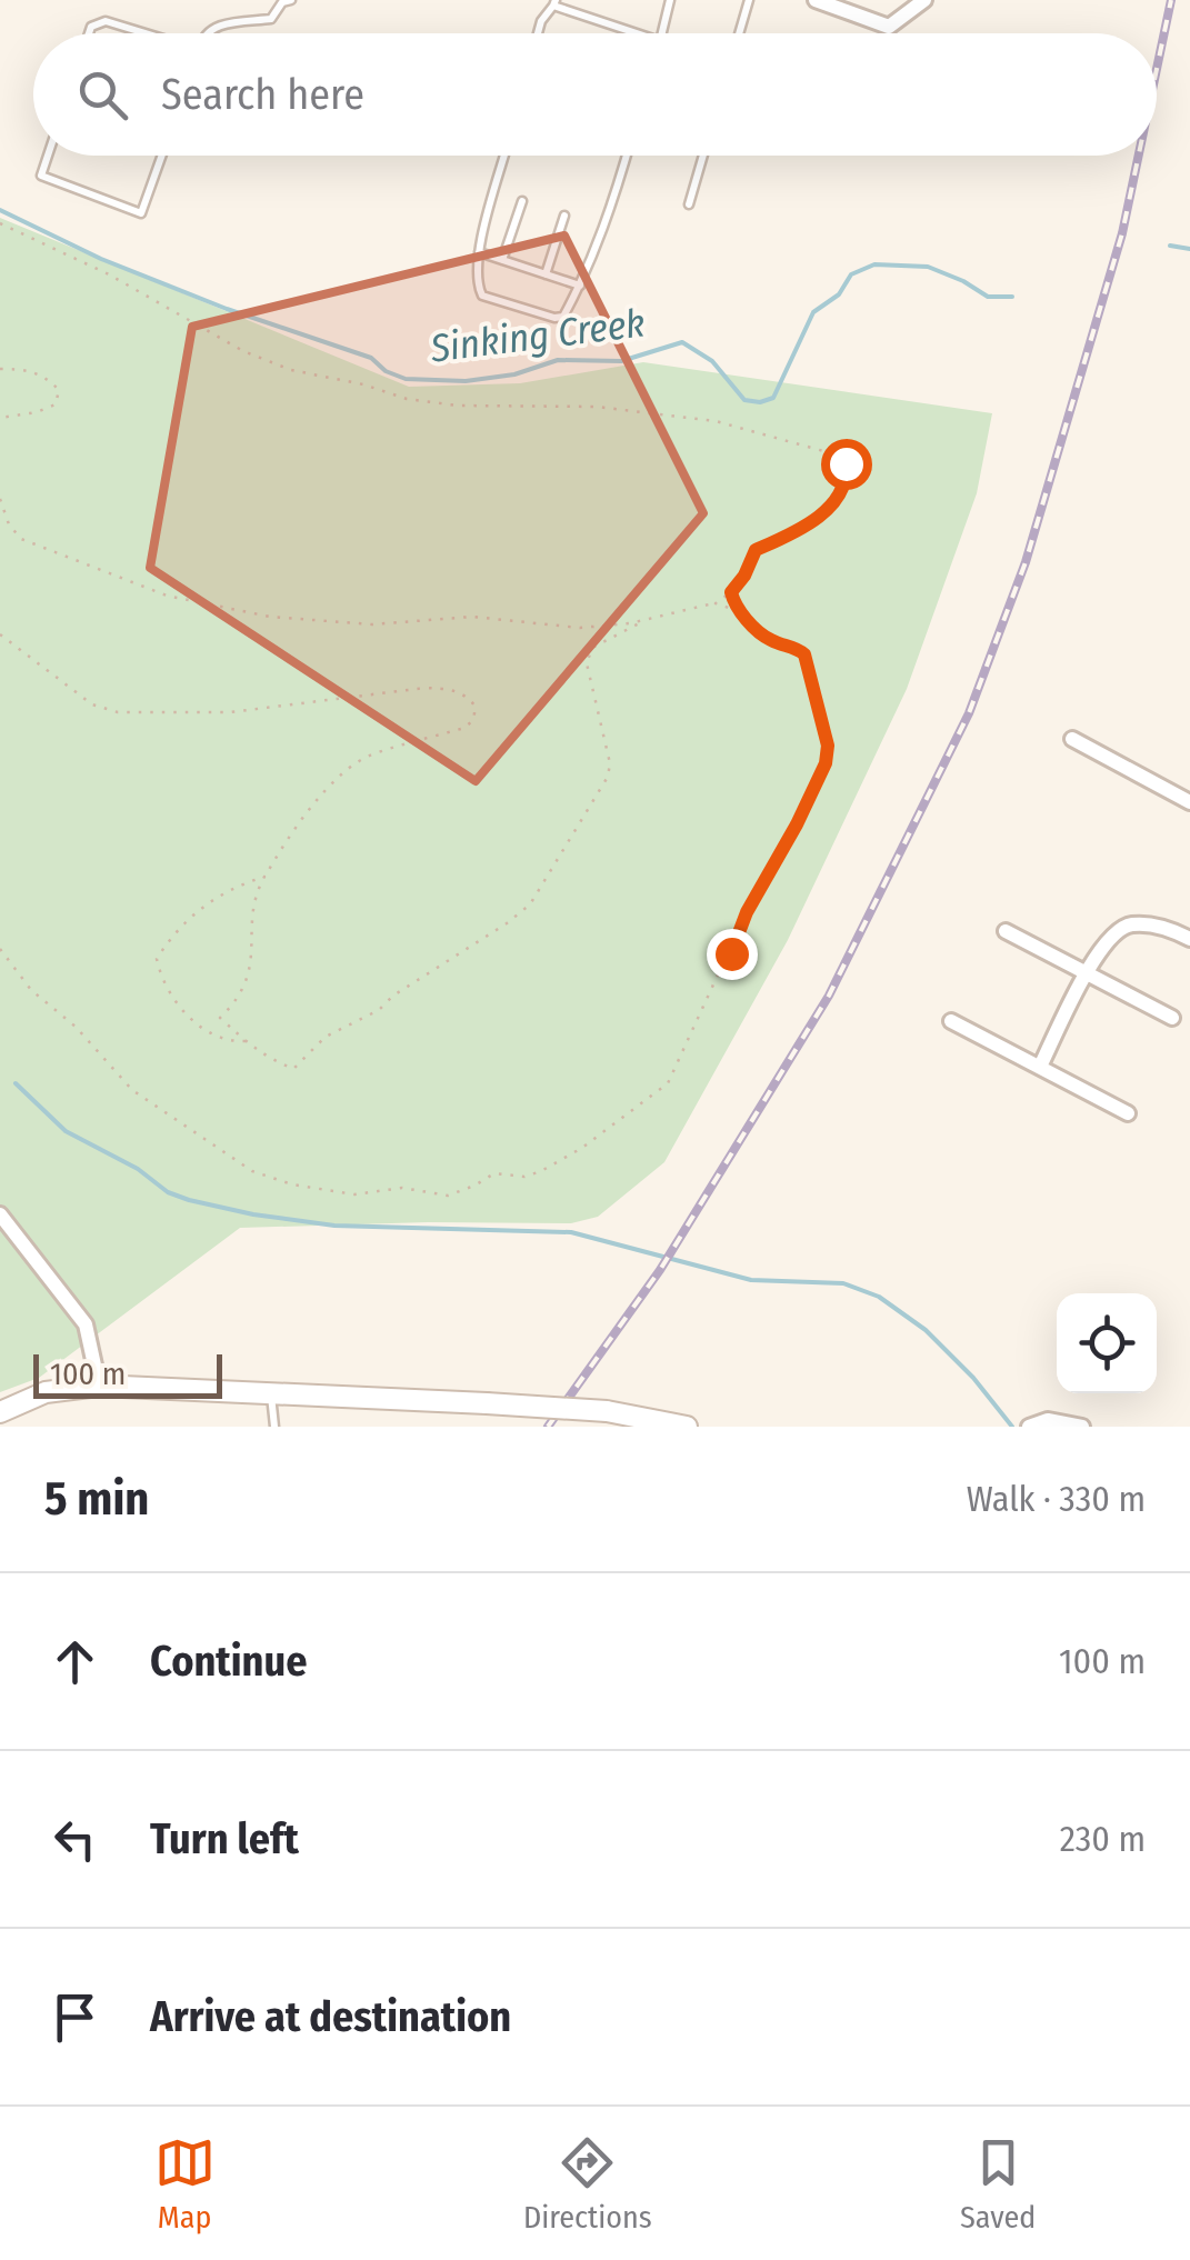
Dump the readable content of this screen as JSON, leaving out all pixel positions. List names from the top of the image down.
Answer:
{
  "water": ["Sinking Creek"],
  "scale_bar": "100 m",
  "page": {
    "search": "Search here",
    "scale": "100 m",
    "heading": ["5 min", "Walk · 330 m"],
    "list": [
      ["Continue", "100 m"],
      ["Turn left", "230 m"],
      "Arrive at destination"
    ],
    "nav": ["Map", "Directions", "Saved"]
  }
}
